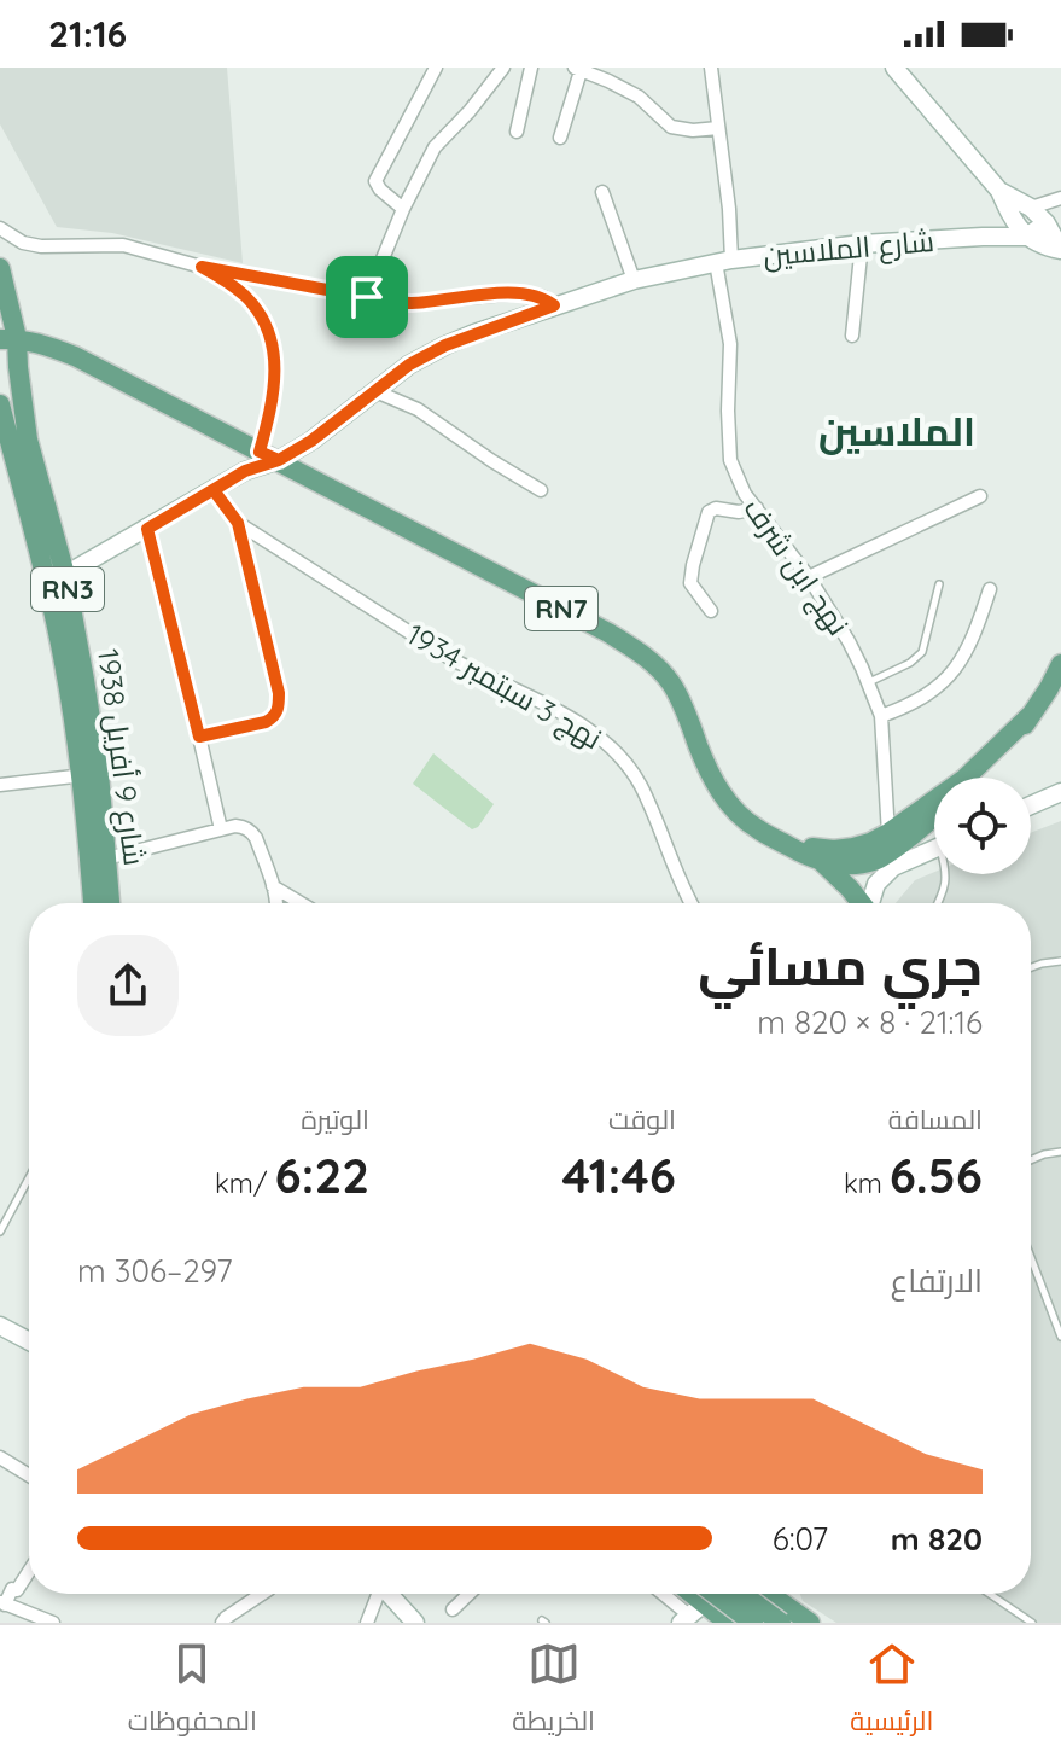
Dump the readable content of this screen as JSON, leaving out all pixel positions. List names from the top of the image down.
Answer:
{
  "streets": {
    "main road": ["RN3", "RN7", "شارع 9 أفريل 1938"],
    "street": ["شارع الملاسين", "نهج ابن شرف", "نهج 3 سبتمبر 1934"]
  },
  "crossings": [
    ["شارع الملاسين", "نهج ابن شرف"],
    ["شارع الملاسين", "RN7"],
    ["شارع الملاسين", "شارع 9 أفريل 1938"],
    ["نهج ابن شرف", "RN7"],
    ["RN7", "شارع 9 أفريل 1938"]
  ],
  "districts": ["الملاسين"],
  "page": {
    "status": "21:16",
    "heading": ["جري مسائي", "21:16 · 8 × 820 m"],
    "stats": [
      ["المسافة", "6.56 km"],
      ["الوقت", "41:46"],
      ["الوتيرة", "6:22 /km"]
    ],
    "chart": ["الارتفاع", "297–306 m"],
    "list": [
      {
        "name": "820 m",
        "note": "6:07"
      }
    ],
    "tabs": ["الرئيسية", "الخريطة", "المحفوظات"]
  }
}
